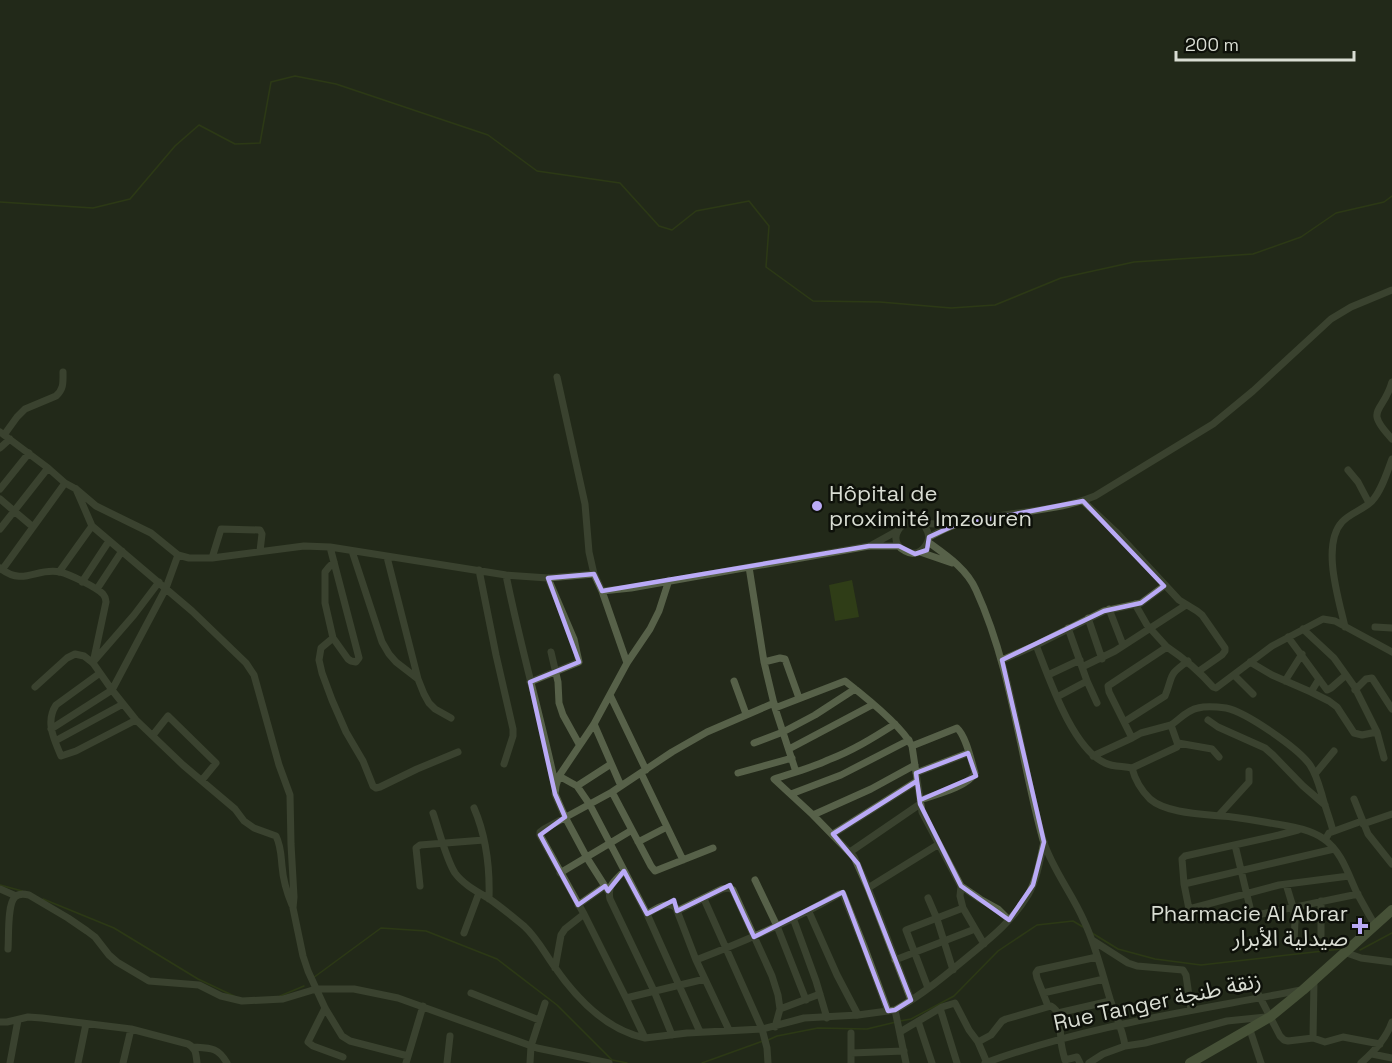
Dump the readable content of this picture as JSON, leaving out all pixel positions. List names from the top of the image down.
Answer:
{
  "streets": {
    "street": ["Rue Tanger زنقة طنجة"]
  },
  "places": {
    "other": ["Hôpital de proximité Imzouren"],
    "health": ["Pharmacie Al Abrar صيدلية الأبرار"]
  },
  "scale_bar": "200 m"
}
